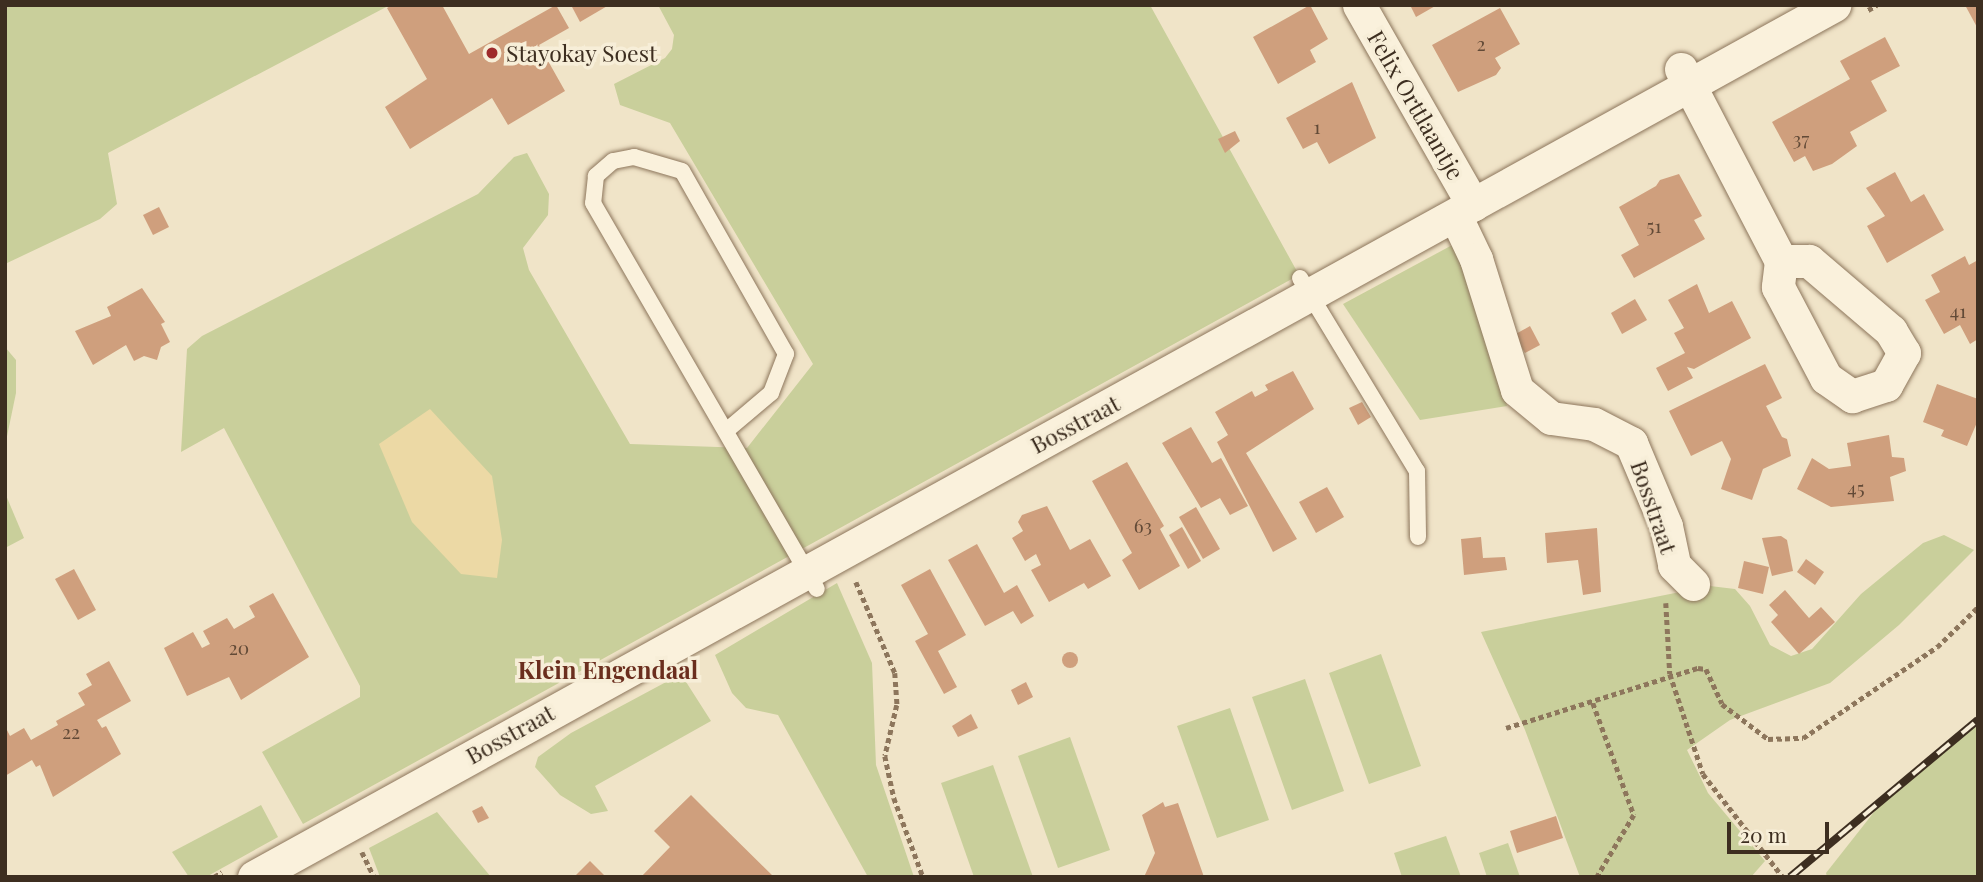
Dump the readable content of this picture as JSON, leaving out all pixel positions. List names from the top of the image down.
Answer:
{
  "streets": {
    "street": ["Felix Orttlaantje", "Bosstraat"]
  },
  "crossings": [
    ["Felix Orttlaantje", "Bosstraat"]
  ],
  "districts": ["Klein Engendaal"],
  "places": ["Stayokay Soest"],
  "house_numbers": [
    "2",
    "1",
    "37",
    "51",
    "41",
    "45",
    "63",
    "20",
    "22"
  ],
  "scale_bar": "20 m"
}
